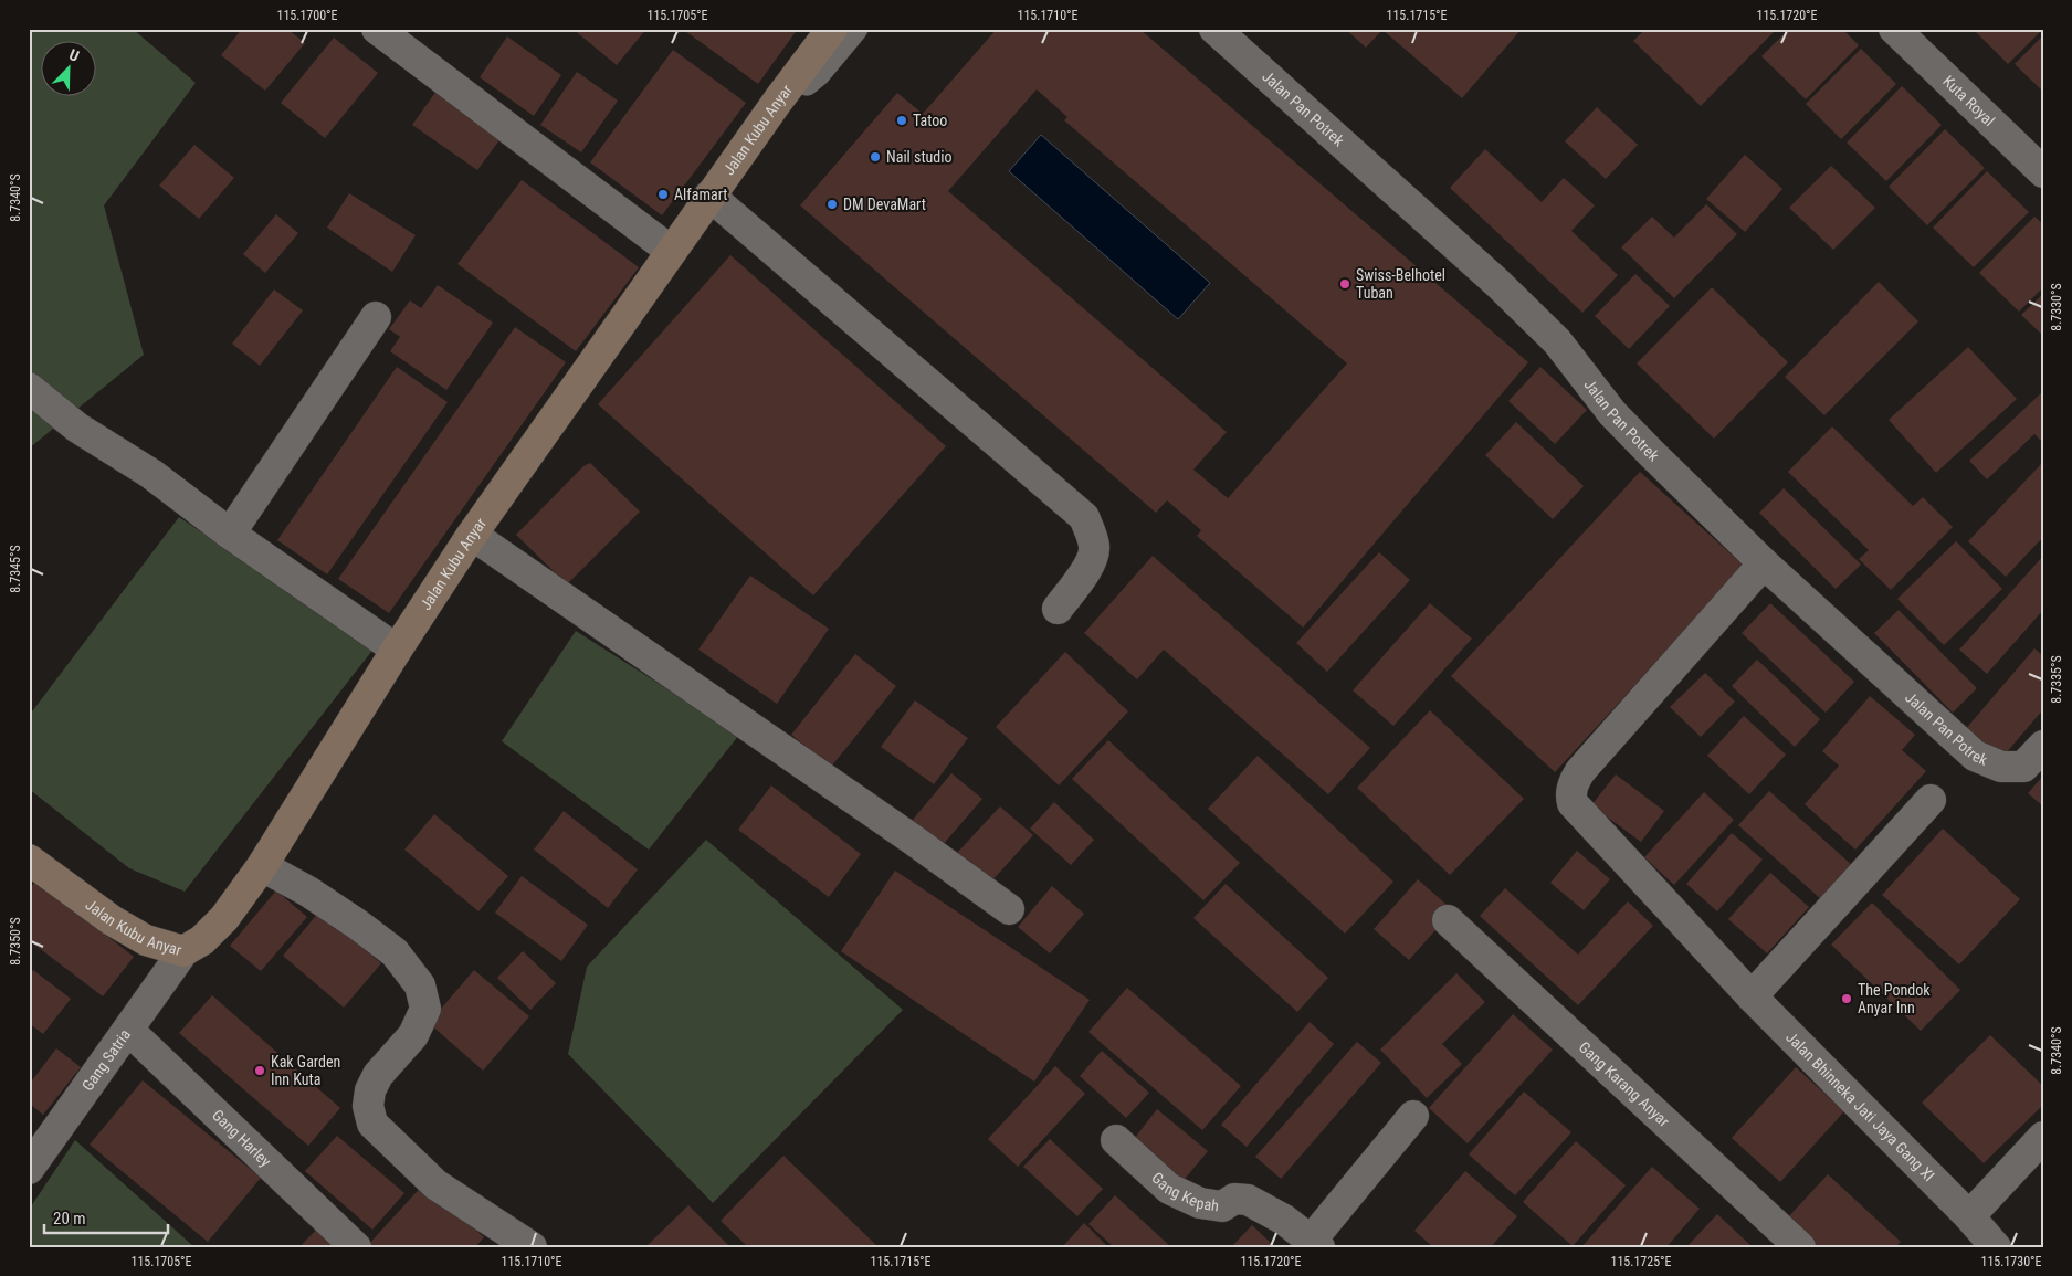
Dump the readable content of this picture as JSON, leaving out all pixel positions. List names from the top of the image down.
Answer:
{
  "streets": {
    "street": [
      "Kuta Royal",
      "Jalan Pan Potrek",
      "Jalan Kubu Anyar",
      "Gang Satria",
      "Gang Karang Anyar",
      "Jalan Bhinneka Jati Jaya Gang XI",
      "Gang Harley",
      "Gang Kepah"
    ]
  },
  "crossings": [
    ["Jalan Pan Potrek", "Jalan Bhinneka Jati Jaya Gang XI"],
    ["Jalan Kubu Anyar", "Gang Satria"],
    ["Gang Satria", "Gang Harley"]
  ],
  "places": [
    "Tatoo",
    "Nail studio",
    "Alfamart",
    "DM DevaMart",
    "Swiss-Belhotel Tuban",
    "The Pondok Anyar Inn",
    "Kak Garden Inn Kuta"
  ],
  "scale_bar": "20 m",
  "north": "top right",
  "coordinates": [
    "115.1700°E",
    "115.1705°E",
    "115.1710°E",
    "115.1715°E",
    "115.1720°E",
    "8.7340°S",
    "8.7330°S",
    "8.7345°S",
    "8.7335°S",
    "8.7350°S",
    "115.1725°E",
    "115.1730°E"
  ]
}
